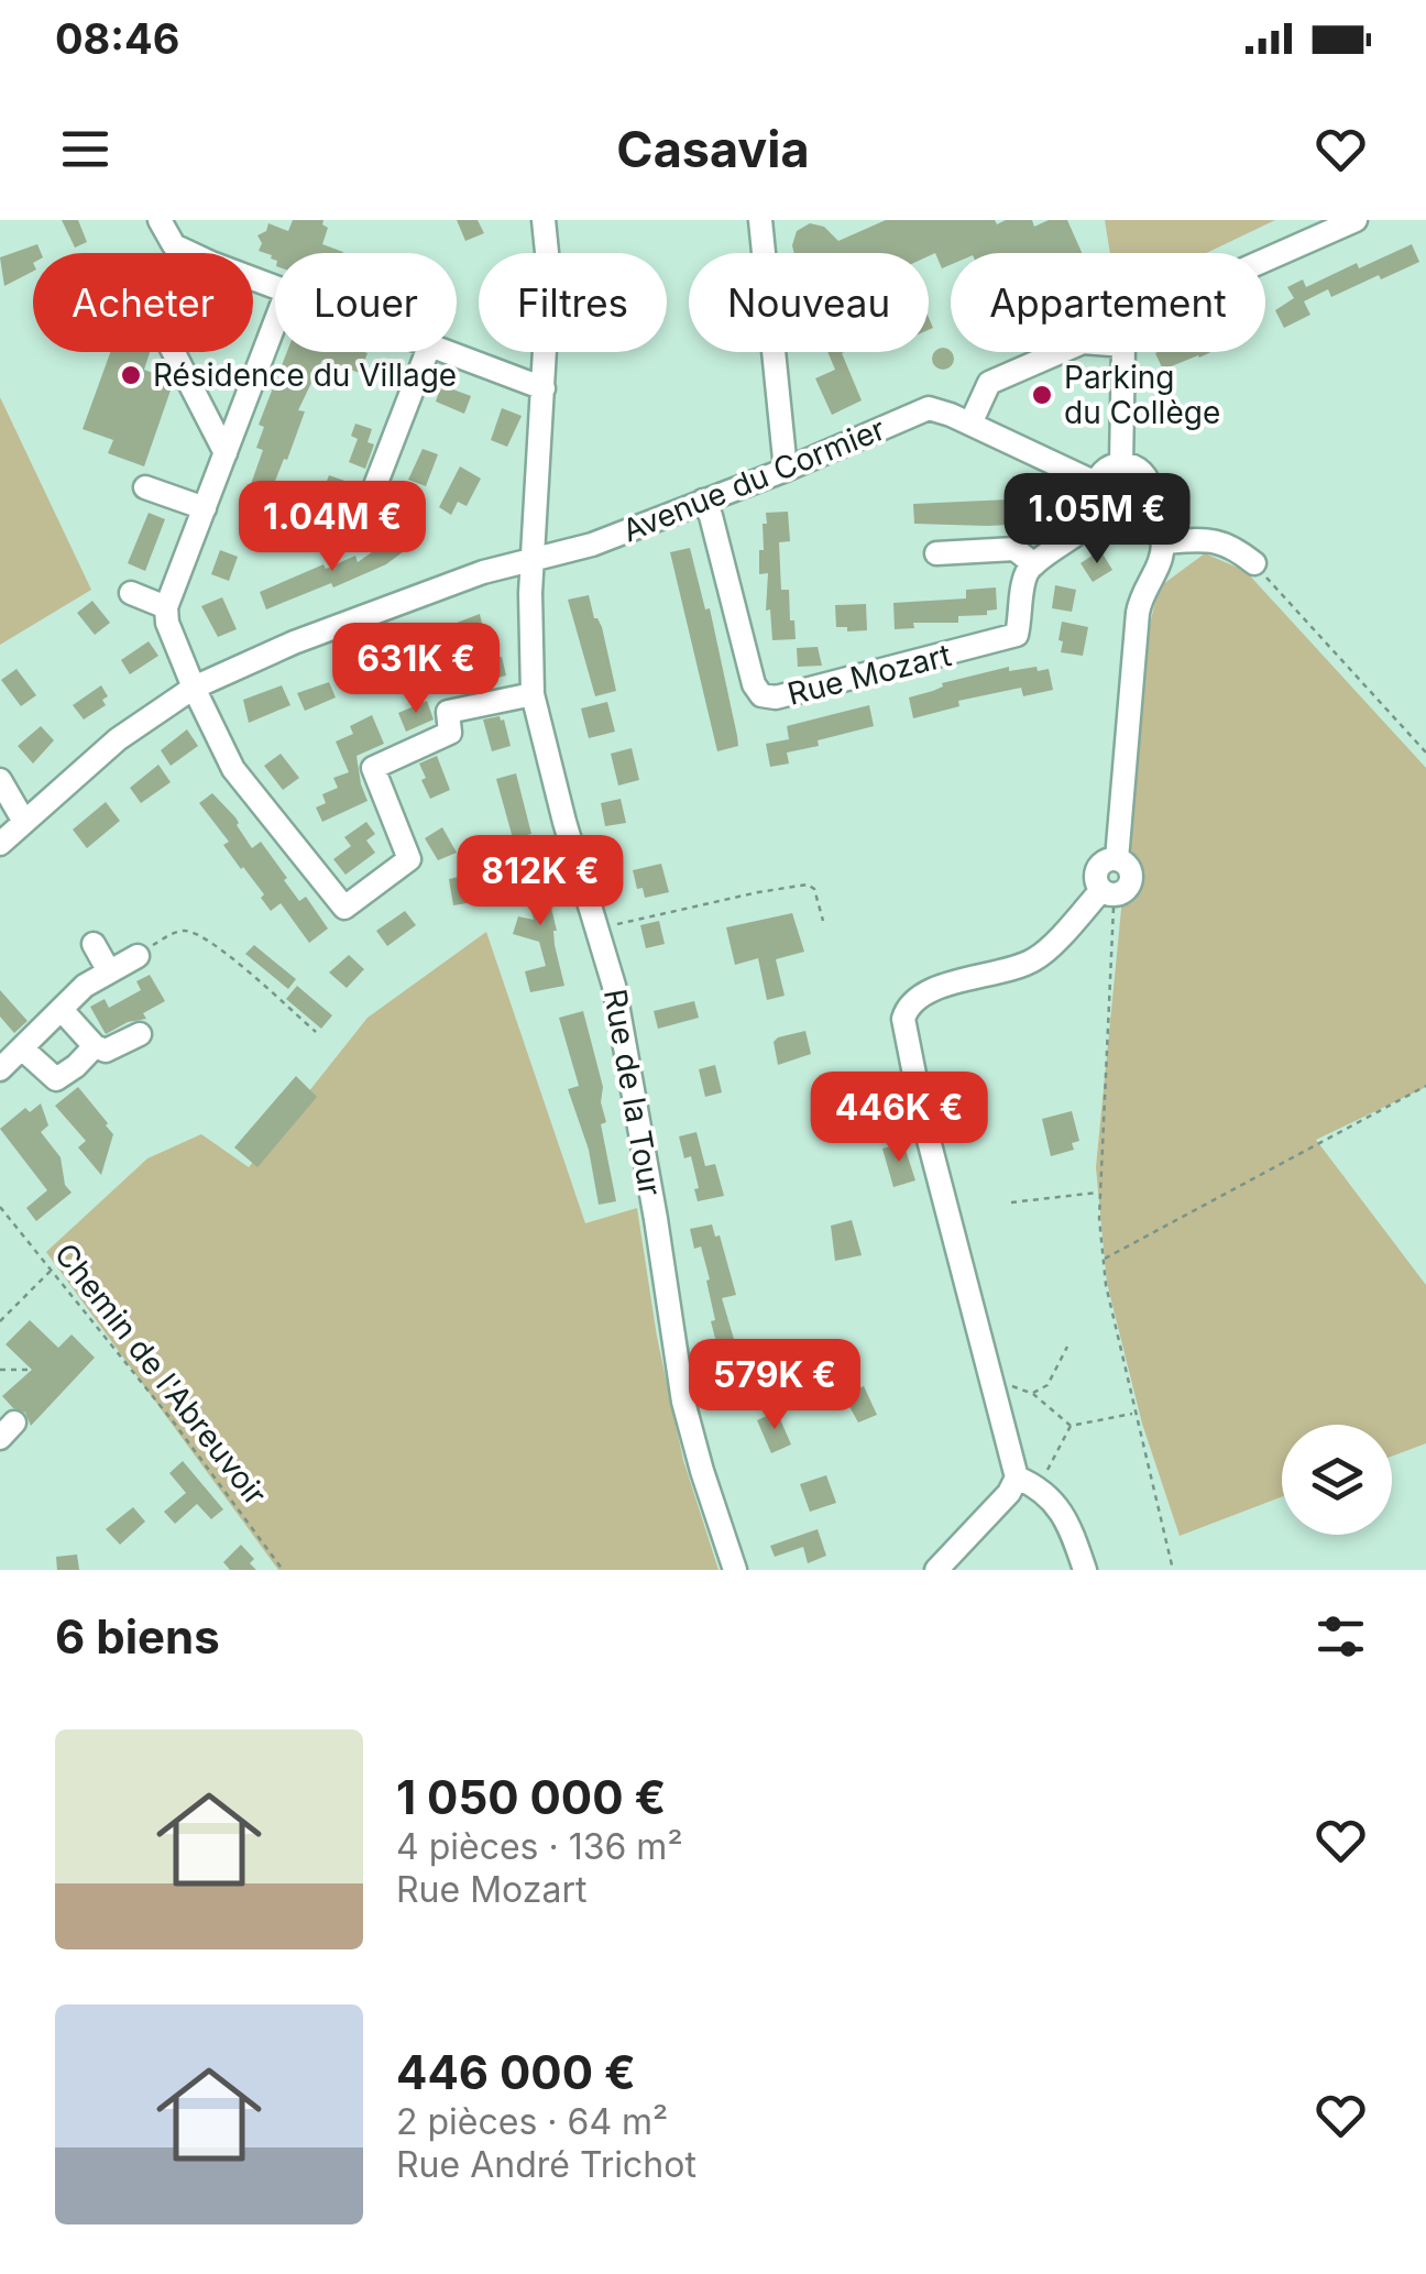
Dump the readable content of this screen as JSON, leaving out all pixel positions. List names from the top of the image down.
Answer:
{
  "streets": {
    "street": ["Avenue du Cormier", "Rue Mozart", "Rue de la Tour"],
    "path": ["Chemin de l'Abreuvoir"]
  },
  "crossings": [
    ["Avenue du Cormier", "Rue Mozart"],
    ["Avenue du Cormier", "Rue de la Tour"]
  ],
  "places": ["Résidence du Village", "Parking du Collège"],
  "page": {
    "status": "08:46",
    "header": "Casavia",
    "chip": [
      "Acheter",
      "Louer",
      "Filtres",
      "Nouveau",
      "Appartement"
    ],
    "price": [
      "1.05M €",
      "1.04M €",
      "631K €",
      "812K €",
      "446K €",
      "579K €"
    ],
    "heading": "6 biens",
    "list": [
      {
        "name": "1 050 000 €",
        "note": "4 pièces · 136 m² · Rue Mozart"
      },
      {
        "name": "446 000 €",
        "note": "2 pièces · 64 m² · Rue André Trichot"
      }
    ]
  }
}
